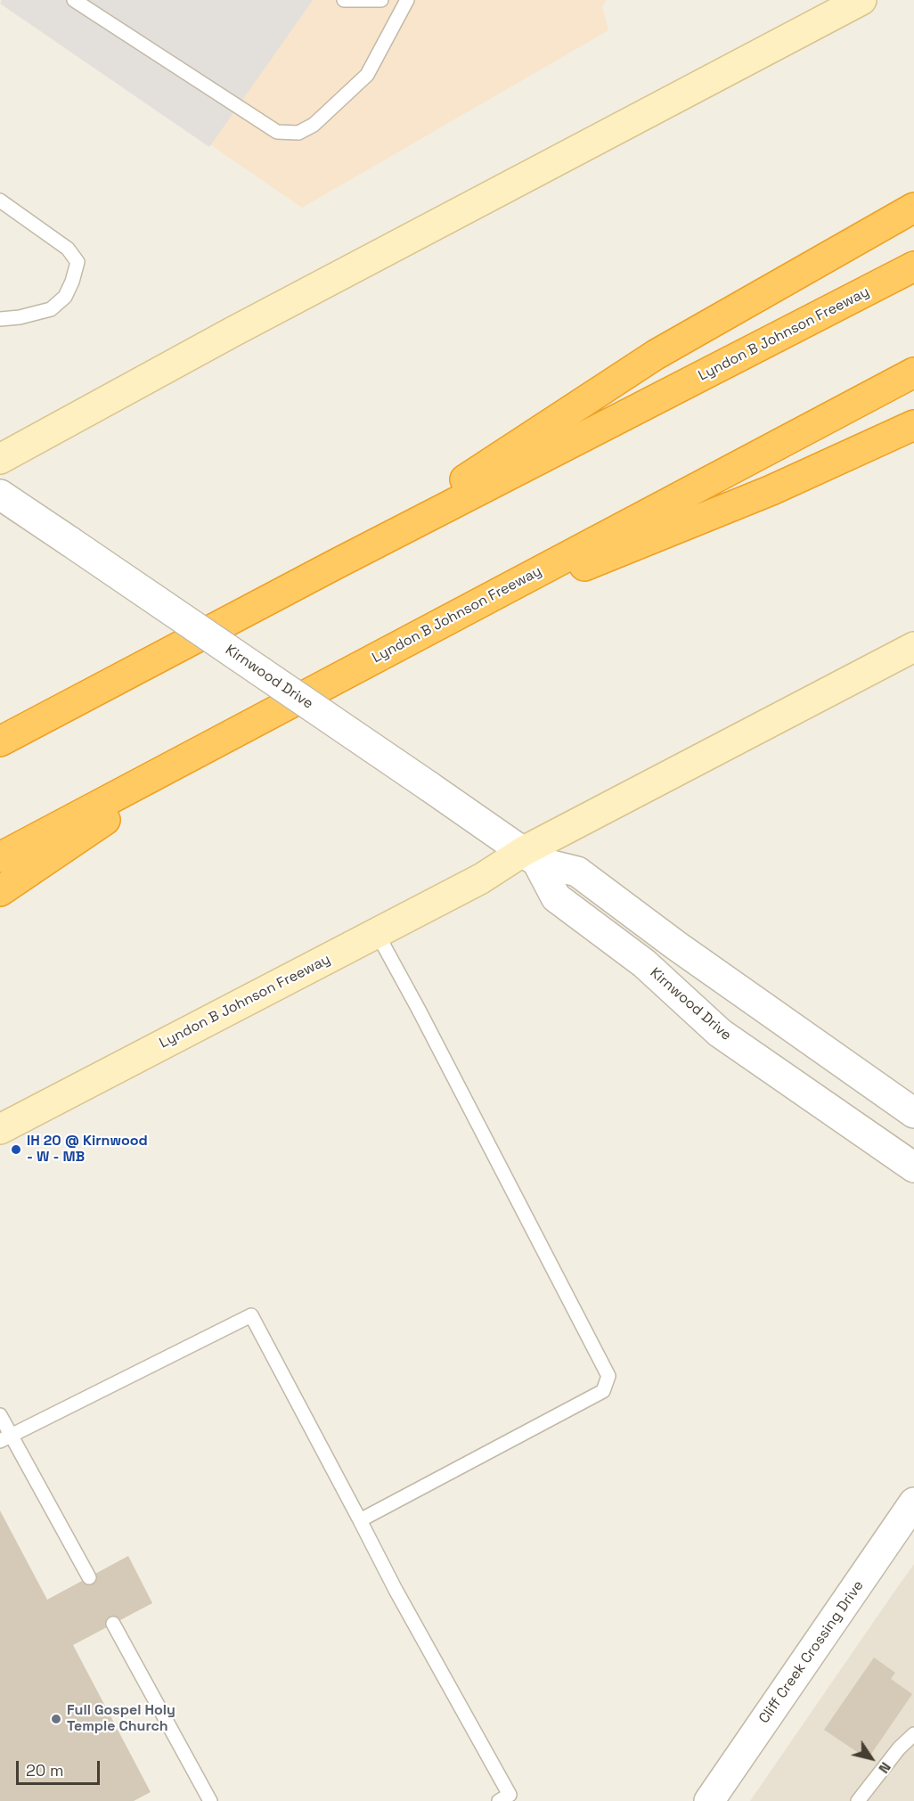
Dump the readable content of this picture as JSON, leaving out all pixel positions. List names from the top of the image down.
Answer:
{
  "streets": {
    "highway": ["Lyndon B Johnson Freeway"],
    "street": ["Kirnwood Drive", "Cliff Creek Crossing Drive"]
  },
  "crossings": [
    ["Lyndon B Johnson Freeway", "Kirnwood Drive"]
  ],
  "places": ["IH 20 @ Kirnwood - W - MB", "Full Gospel Holy Temple Church"],
  "scale_bar": "20 m",
  "north": "bottom right"
}
